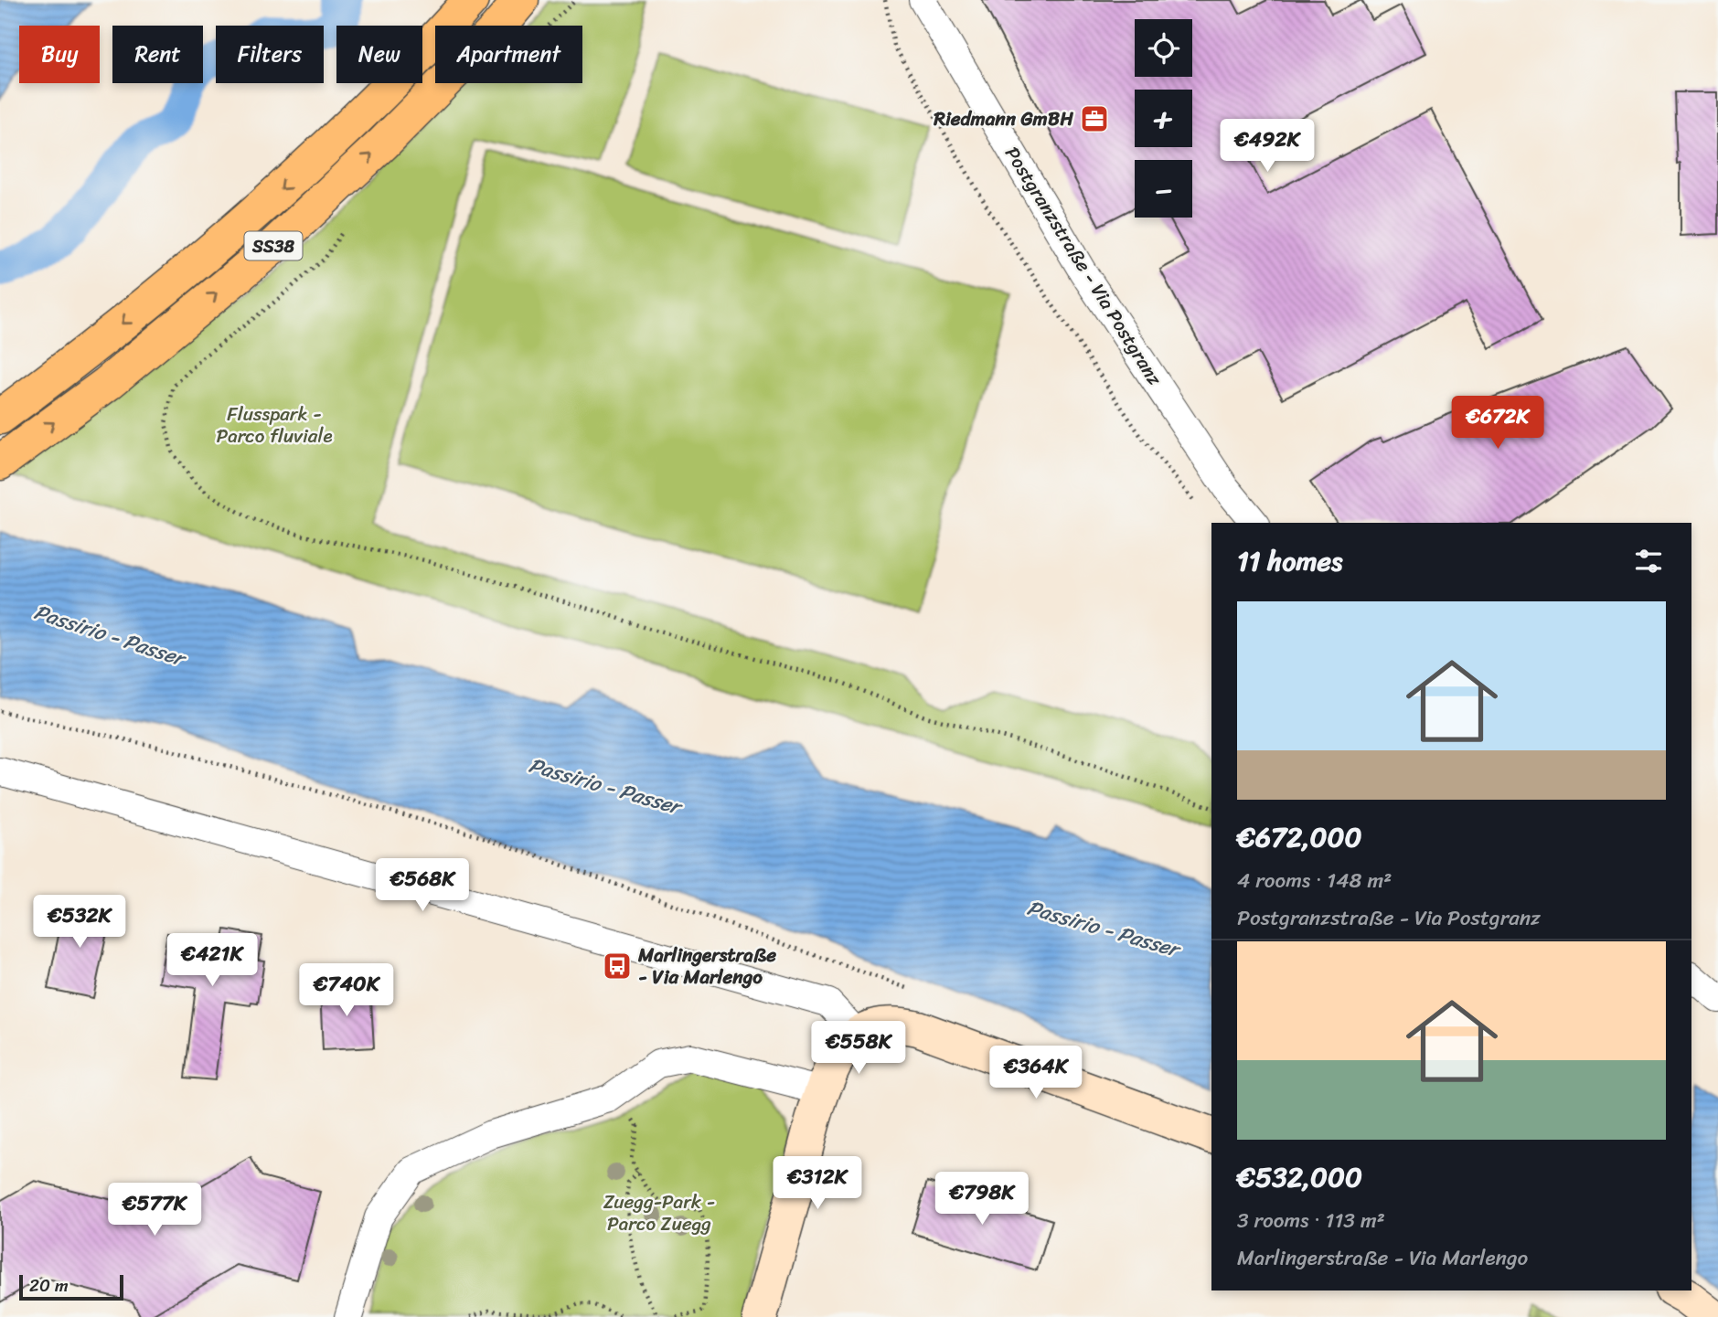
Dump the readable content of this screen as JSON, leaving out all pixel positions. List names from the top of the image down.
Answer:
{
  "streets": {
    "highway": ["SS38"],
    "street": ["Postgranzstraße - Via Postgranz"]
  },
  "water": ["Passirio - Passer"],
  "parks": ["Flusspark - Parco fluviale", "Zuegg-Park - Parco Zuegg"],
  "places": {
    "office": ["Riedmann GmBH"],
    "bus stop": ["Marlingerstraße - Via Marlengo"]
  },
  "scale_bar": "20 m",
  "page": {
    "map_buttons": ["+", "−"],
    "chip": [
      "Buy",
      "Rent",
      "Filters",
      "New",
      "Apartment"
    ],
    "price": [
      "€492K",
      "€672K",
      "€568K",
      "€532K",
      "€421K",
      "€740K",
      "€558K",
      "€364K",
      "€312K",
      "€798K",
      "€577K"
    ],
    "heading": "11 homes",
    "list": [
      {
        "name": "€672,000",
        "note": "4 rooms · 148 m² · Postgranzstraße - Via Postgranz"
      },
      {
        "name": "€532,000",
        "note": "3 rooms · 113 m² · Marlingerstraße - Via Marlengo"
      }
    ],
    "scale": "20 m"
  }
}
